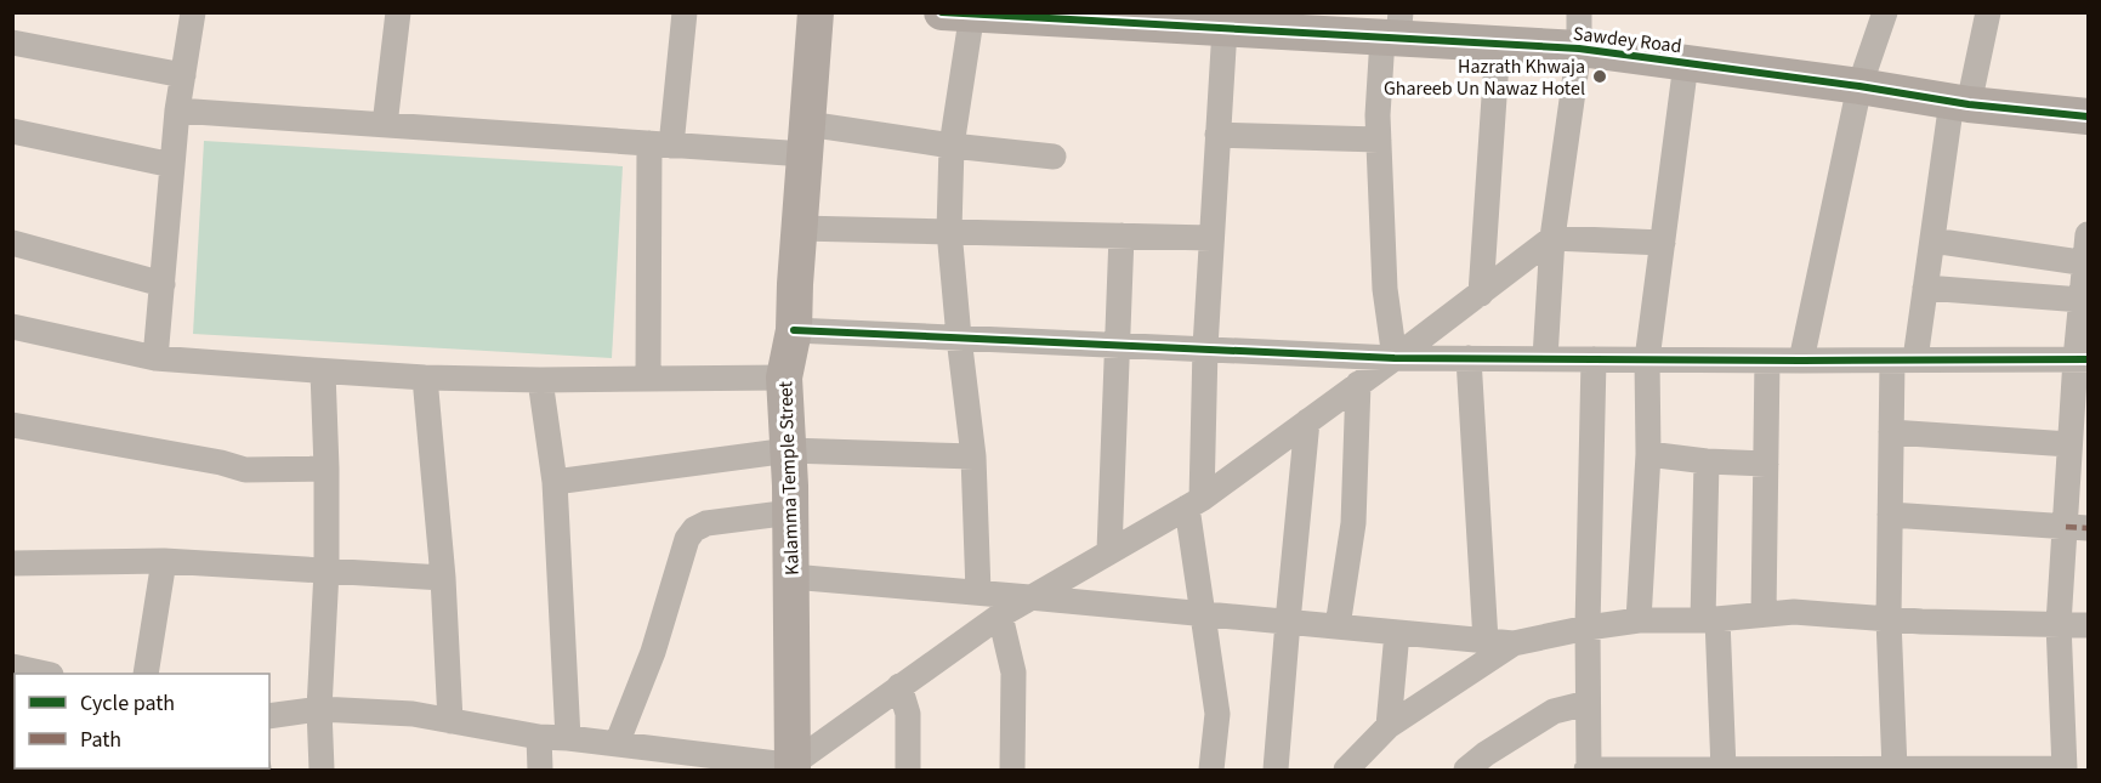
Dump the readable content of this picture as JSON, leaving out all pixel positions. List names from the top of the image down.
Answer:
{
  "streets": {
    "street": ["Sawdey Road", "Kalamma Temple Street"]
  },
  "places": ["Hazrath Khwaja Ghareeb Un Nawaz Hotel"],
  "legend": ["Cycle path", "Path"]
}
